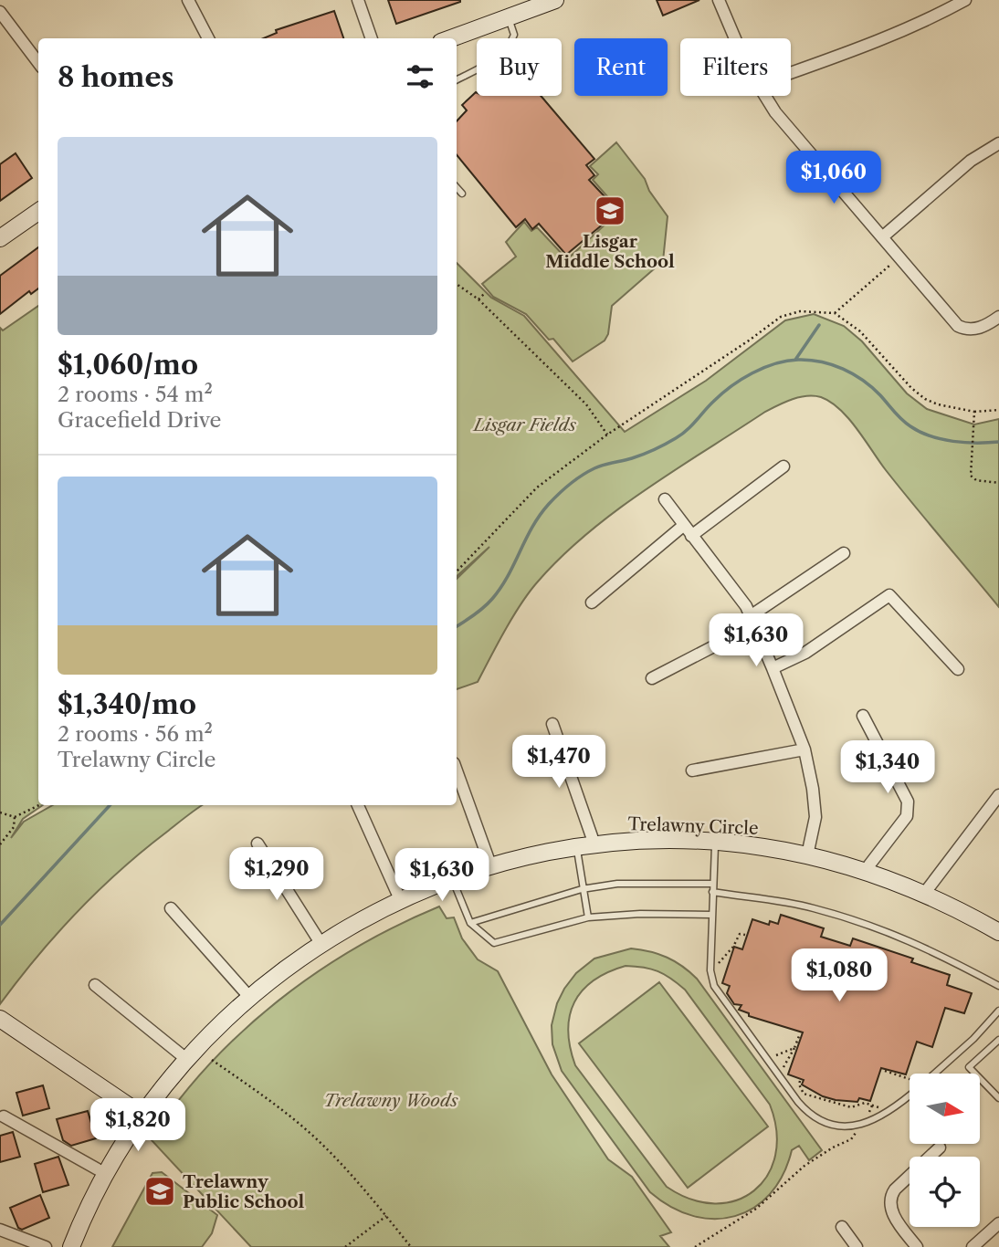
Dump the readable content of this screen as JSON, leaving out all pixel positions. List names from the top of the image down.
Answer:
{
  "streets": {
    "street": ["Trelawny Circle"]
  },
  "parks": ["Lisgar Fields", "Trelawny Woods"],
  "places": {
    "school or university": ["Lisgar Middle School", "Trelawny Public School"]
  },
  "north": "right",
  "page": {
    "chip": ["Buy", "Rent", "Filters"],
    "heading": "8 homes",
    "list": [
      {
        "name": "$1,060/mo",
        "note": "2 rooms · 54 m² · Gracefield Drive"
      },
      {
        "name": "$1,340/mo",
        "note": "2 rooms · 56 m² · Trelawny Circle"
      }
    ],
    "price": [
      "$1,060",
      "$1,630",
      "$1,470",
      "$1,340",
      "$1,290",
      "$1,630",
      "$1,080",
      "$1,820"
    ]
  }
}
